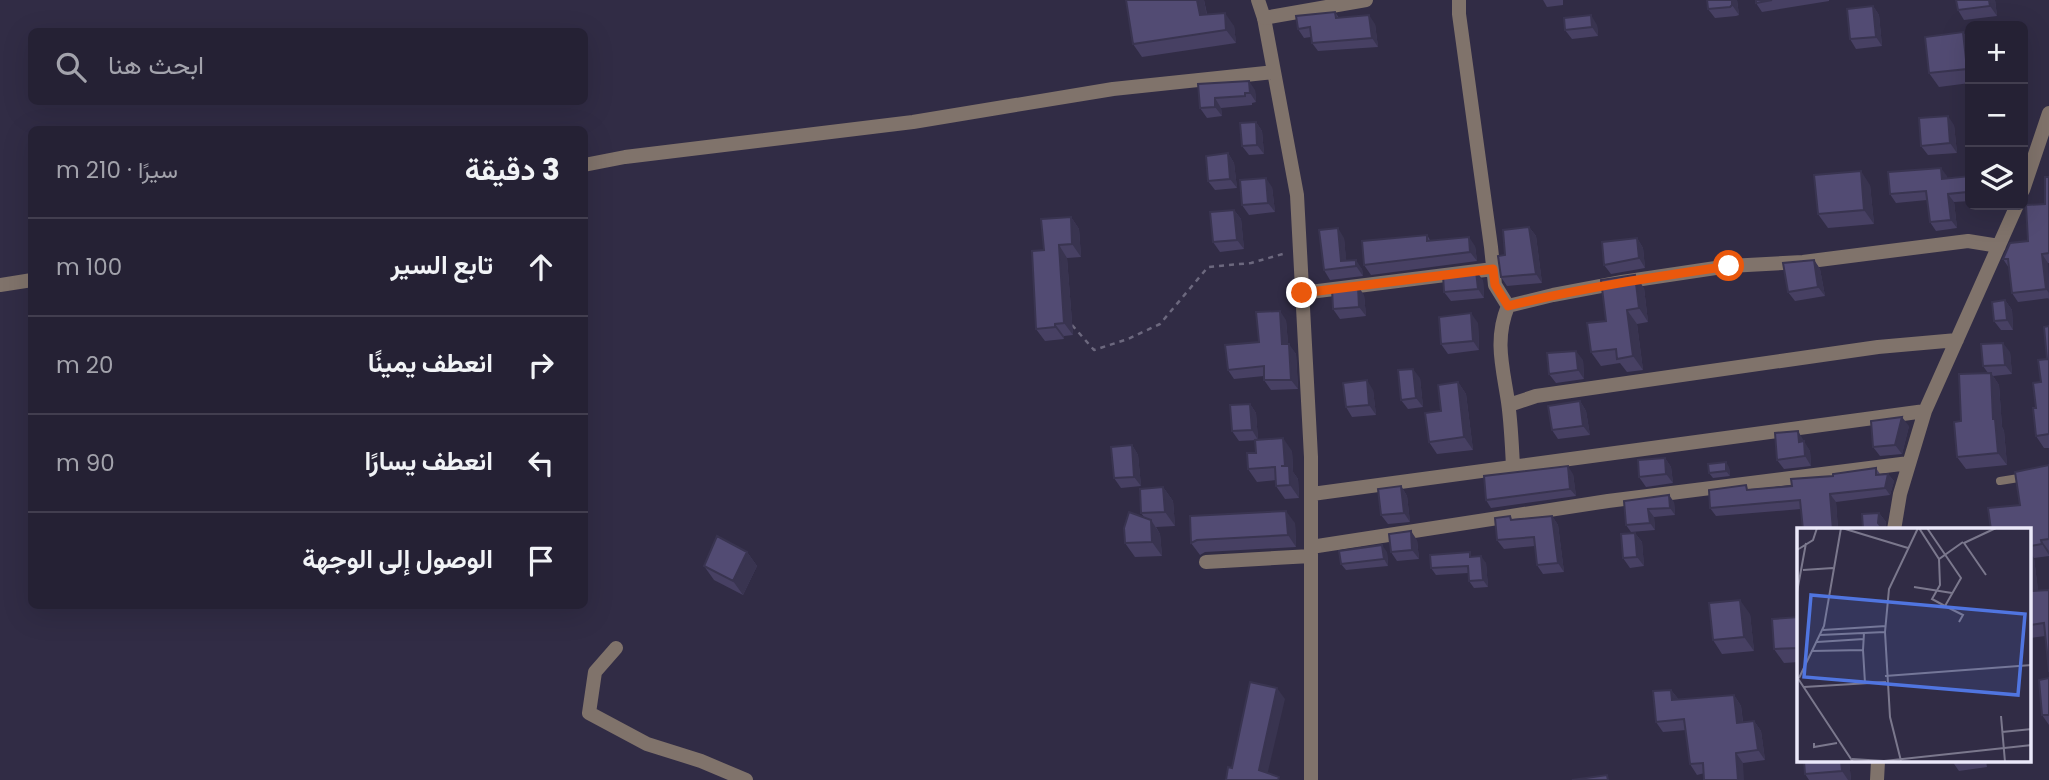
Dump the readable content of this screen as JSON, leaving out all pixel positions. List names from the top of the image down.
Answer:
{
  "page": {
    "map_buttons": ["+", "−"],
    "search": "ابحث هنا",
    "heading": ["3 دقيقة", "سيرًا · 210 m"],
    "list": [
      ["تابع السير", "100 m"],
      ["انعطف يمينًا", "20 m"],
      ["انعطف يسارًا", "90 m"],
      "الوصول إلى الوجهة"
    ]
  }
}
